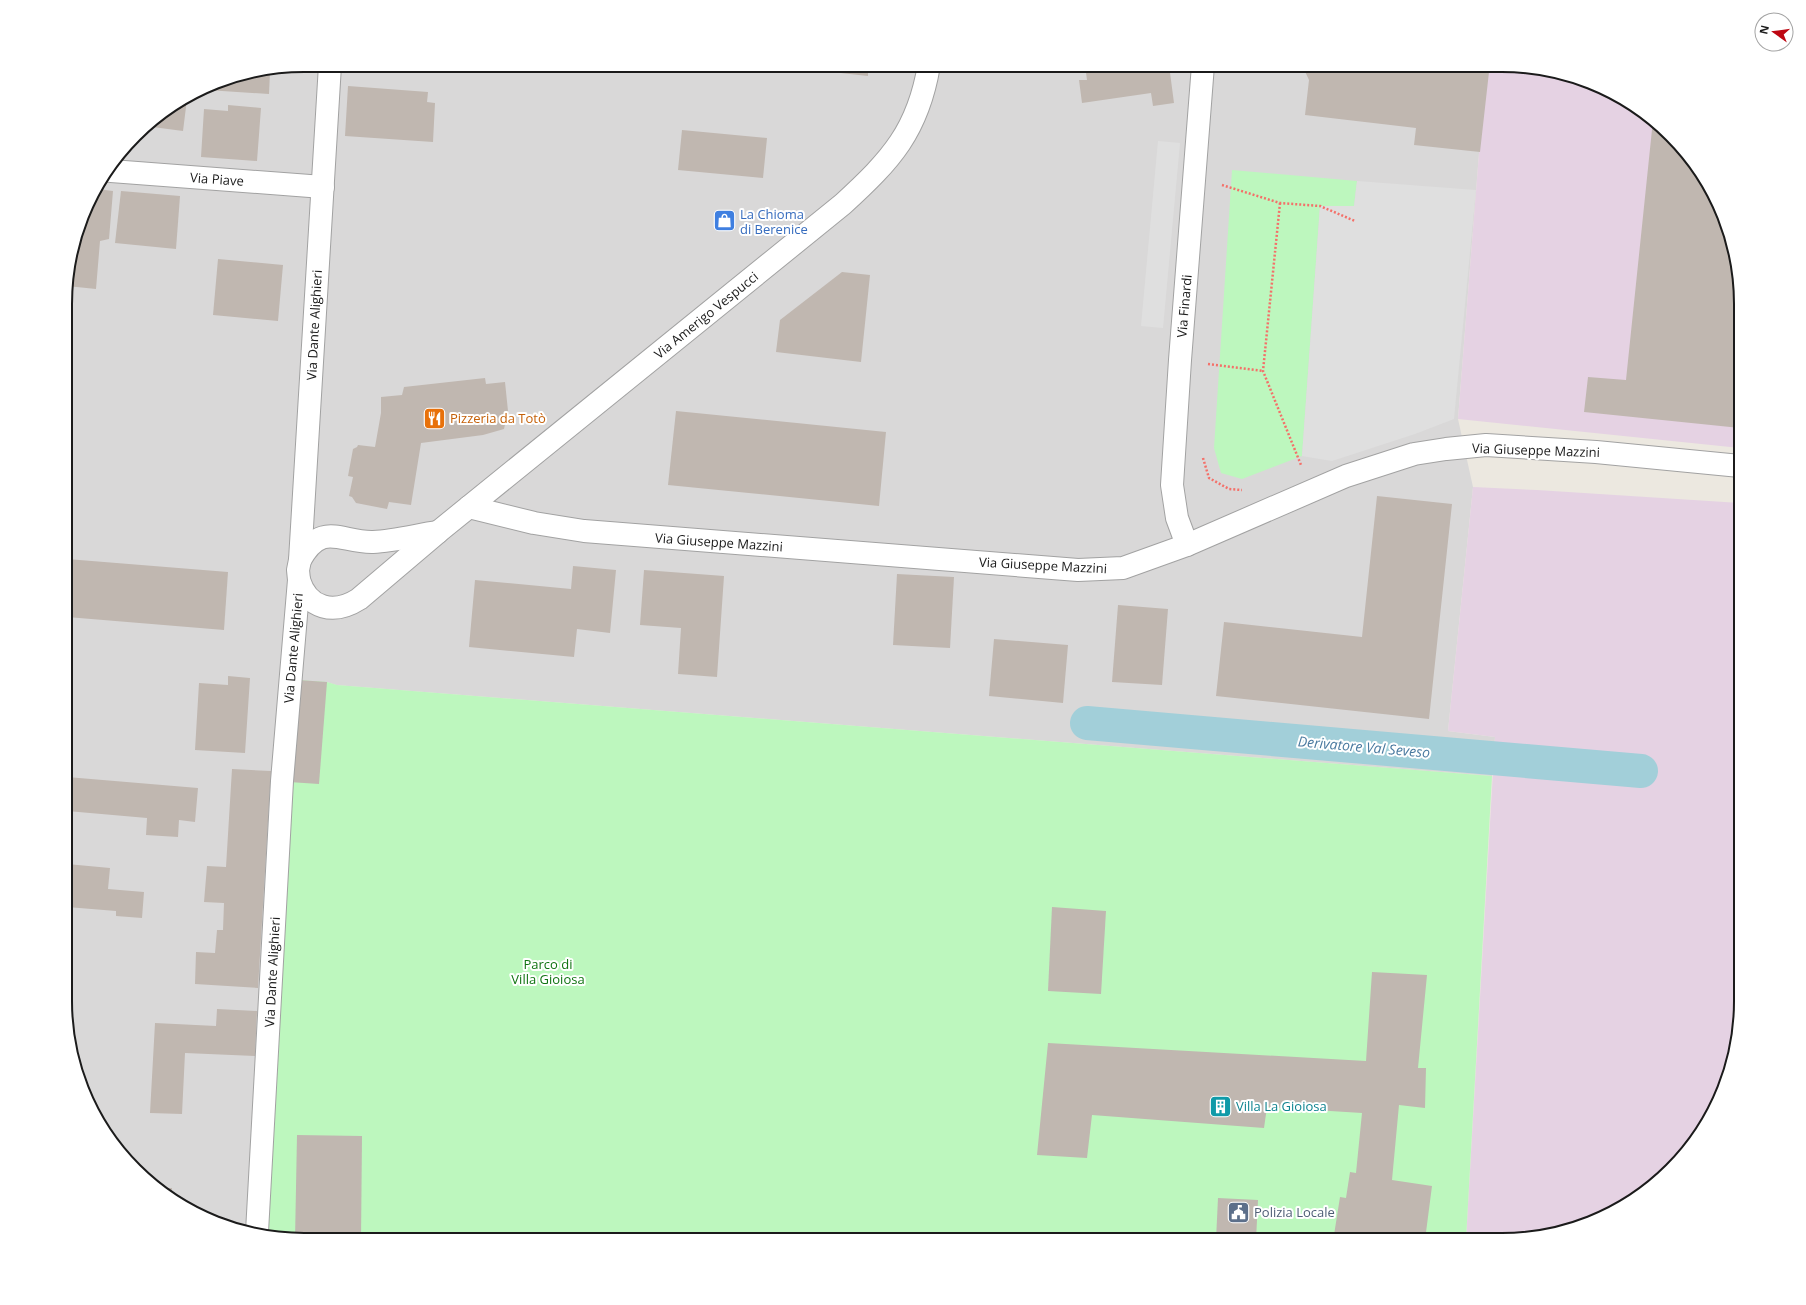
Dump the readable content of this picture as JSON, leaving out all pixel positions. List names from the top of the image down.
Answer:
{
  "streets": {
    "street": [
      "Via Piave",
      "Via Finardi",
      "Via Amerigo Vespucci",
      "Via Dante Alighieri",
      "Via Giuseppe Mazzini"
    ]
  },
  "crossings": [
    ["Via Piave", "Via Dante Alighieri"],
    ["Via Finardi", "Via Giuseppe Mazzini"],
    ["Via Amerigo Vespucci", "Via Dante Alighieri"],
    ["Via Amerigo Vespucci", "Via Giuseppe Mazzini"]
  ],
  "water": ["Derivatore Val Seveso"],
  "parks": ["Parco di Villa Gioiosa"],
  "places": {
    "shop": ["La Chioma di Berenice"],
    "restaurant": ["Pizzeria da Totò"],
    "building": ["Villa La Gioiosa"],
    "public building": ["Polizia Locale"]
  },
  "north": "left"
}
